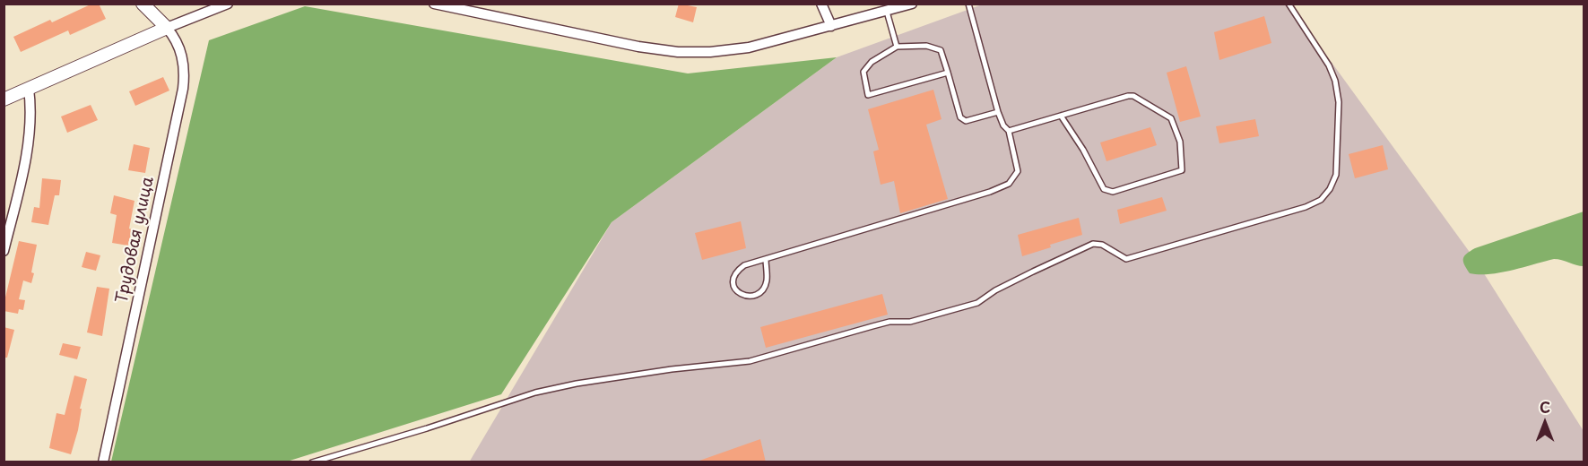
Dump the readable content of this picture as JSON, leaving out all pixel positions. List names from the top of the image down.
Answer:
{
  "streets": {
    "street": ["Трудовая улица"]
  },
  "north": "top"
}
